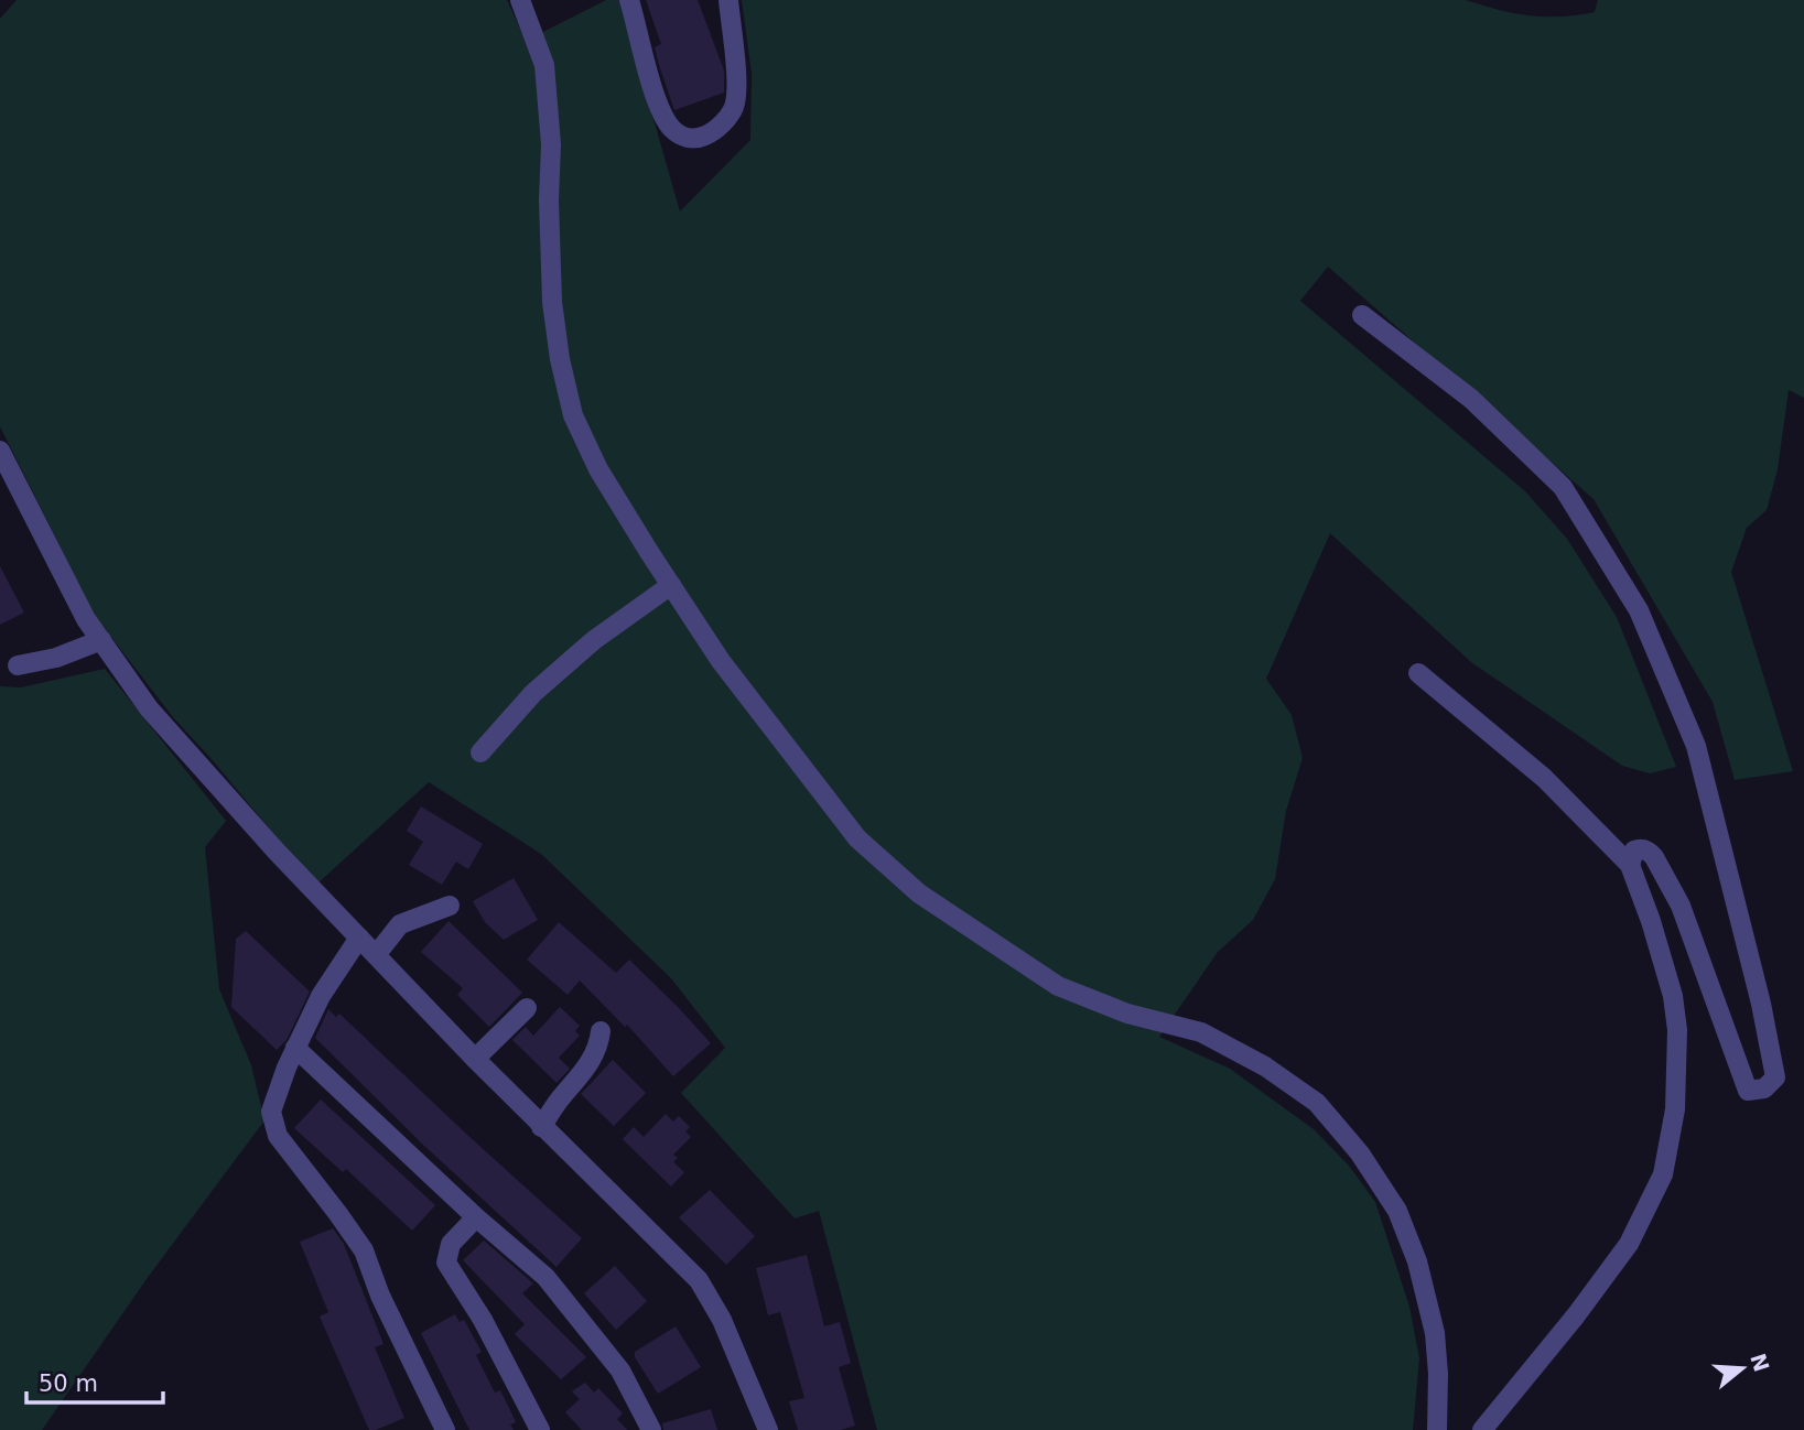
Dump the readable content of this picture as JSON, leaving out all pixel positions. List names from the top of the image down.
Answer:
{
  "scale_bar": "50 m",
  "north": "right"
}
